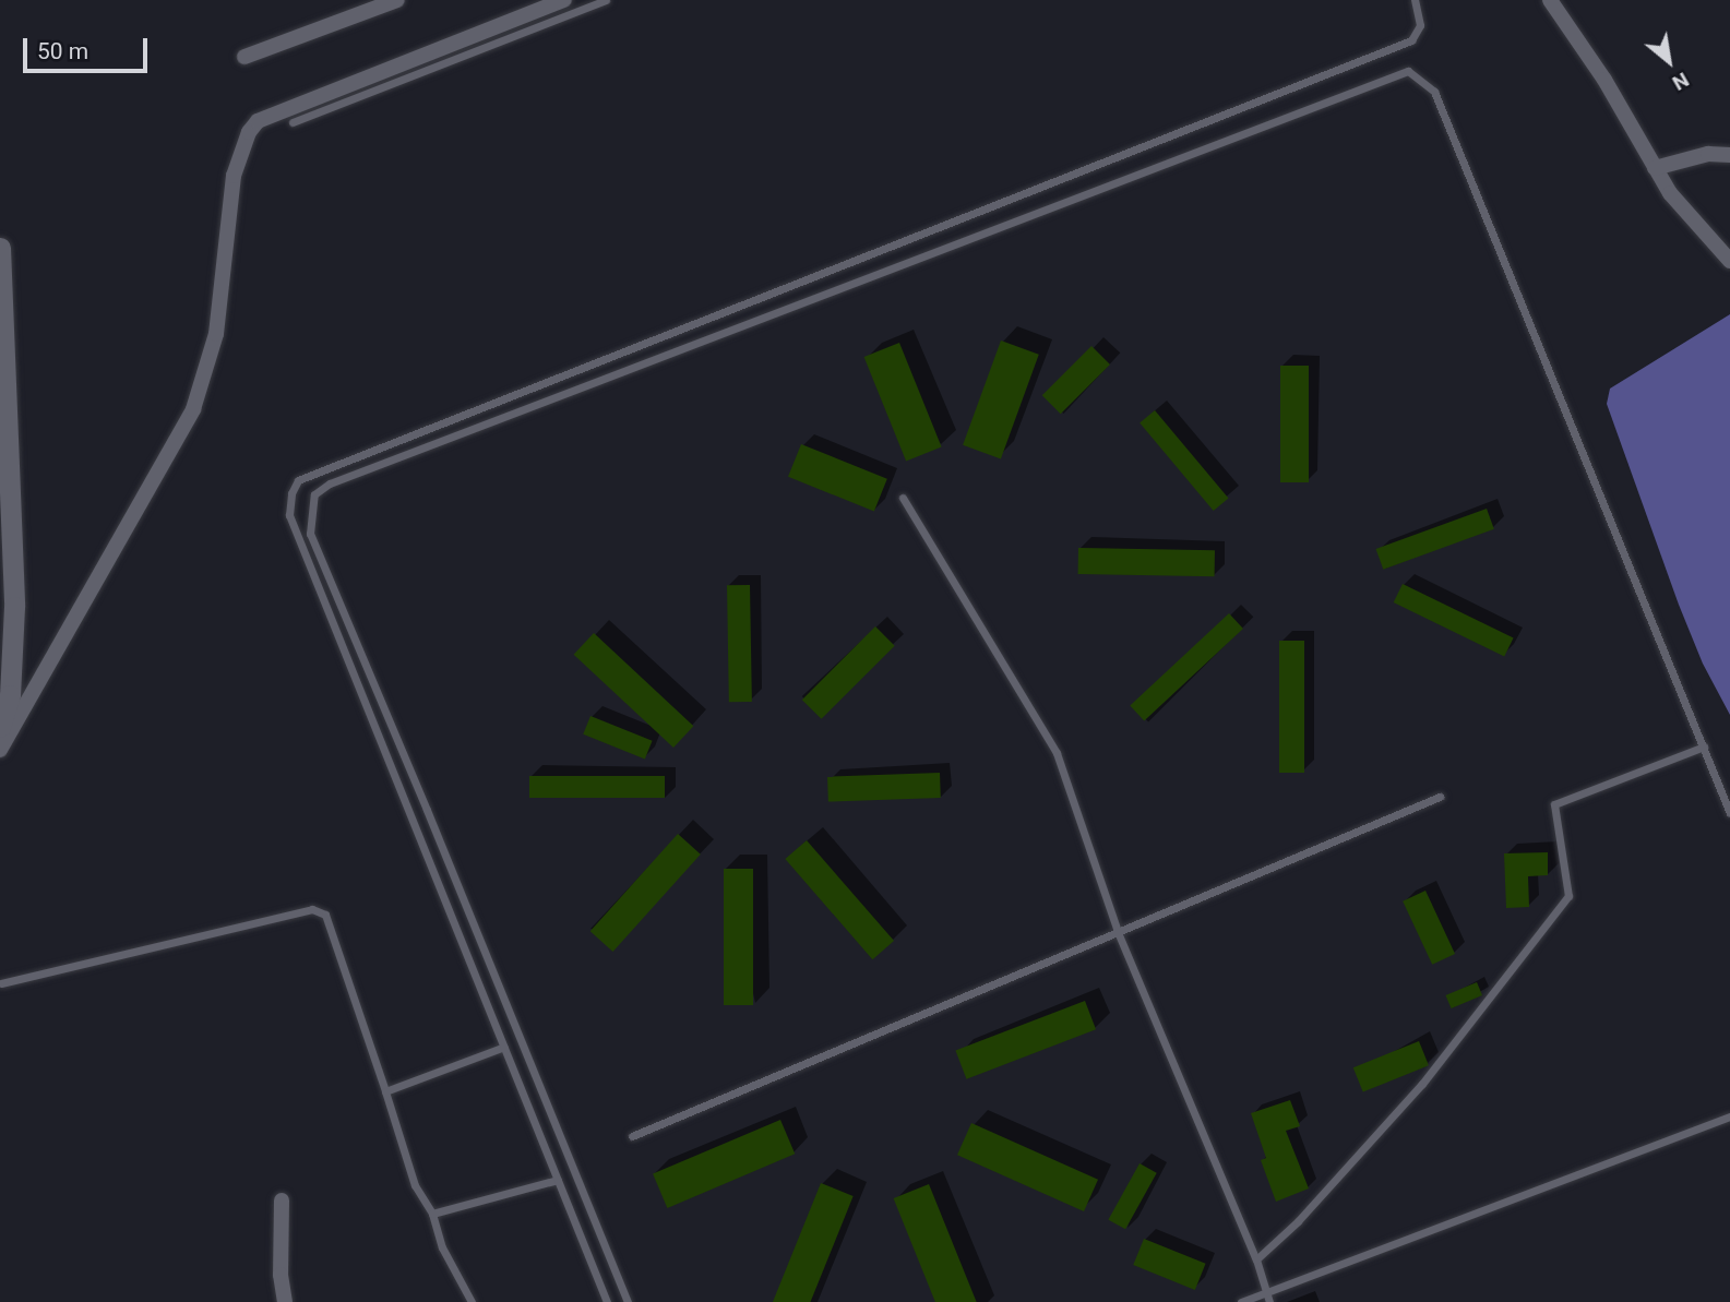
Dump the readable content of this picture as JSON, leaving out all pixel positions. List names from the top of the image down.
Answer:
{
  "scale_bar": "50 m",
  "north": "bottom right"
}
